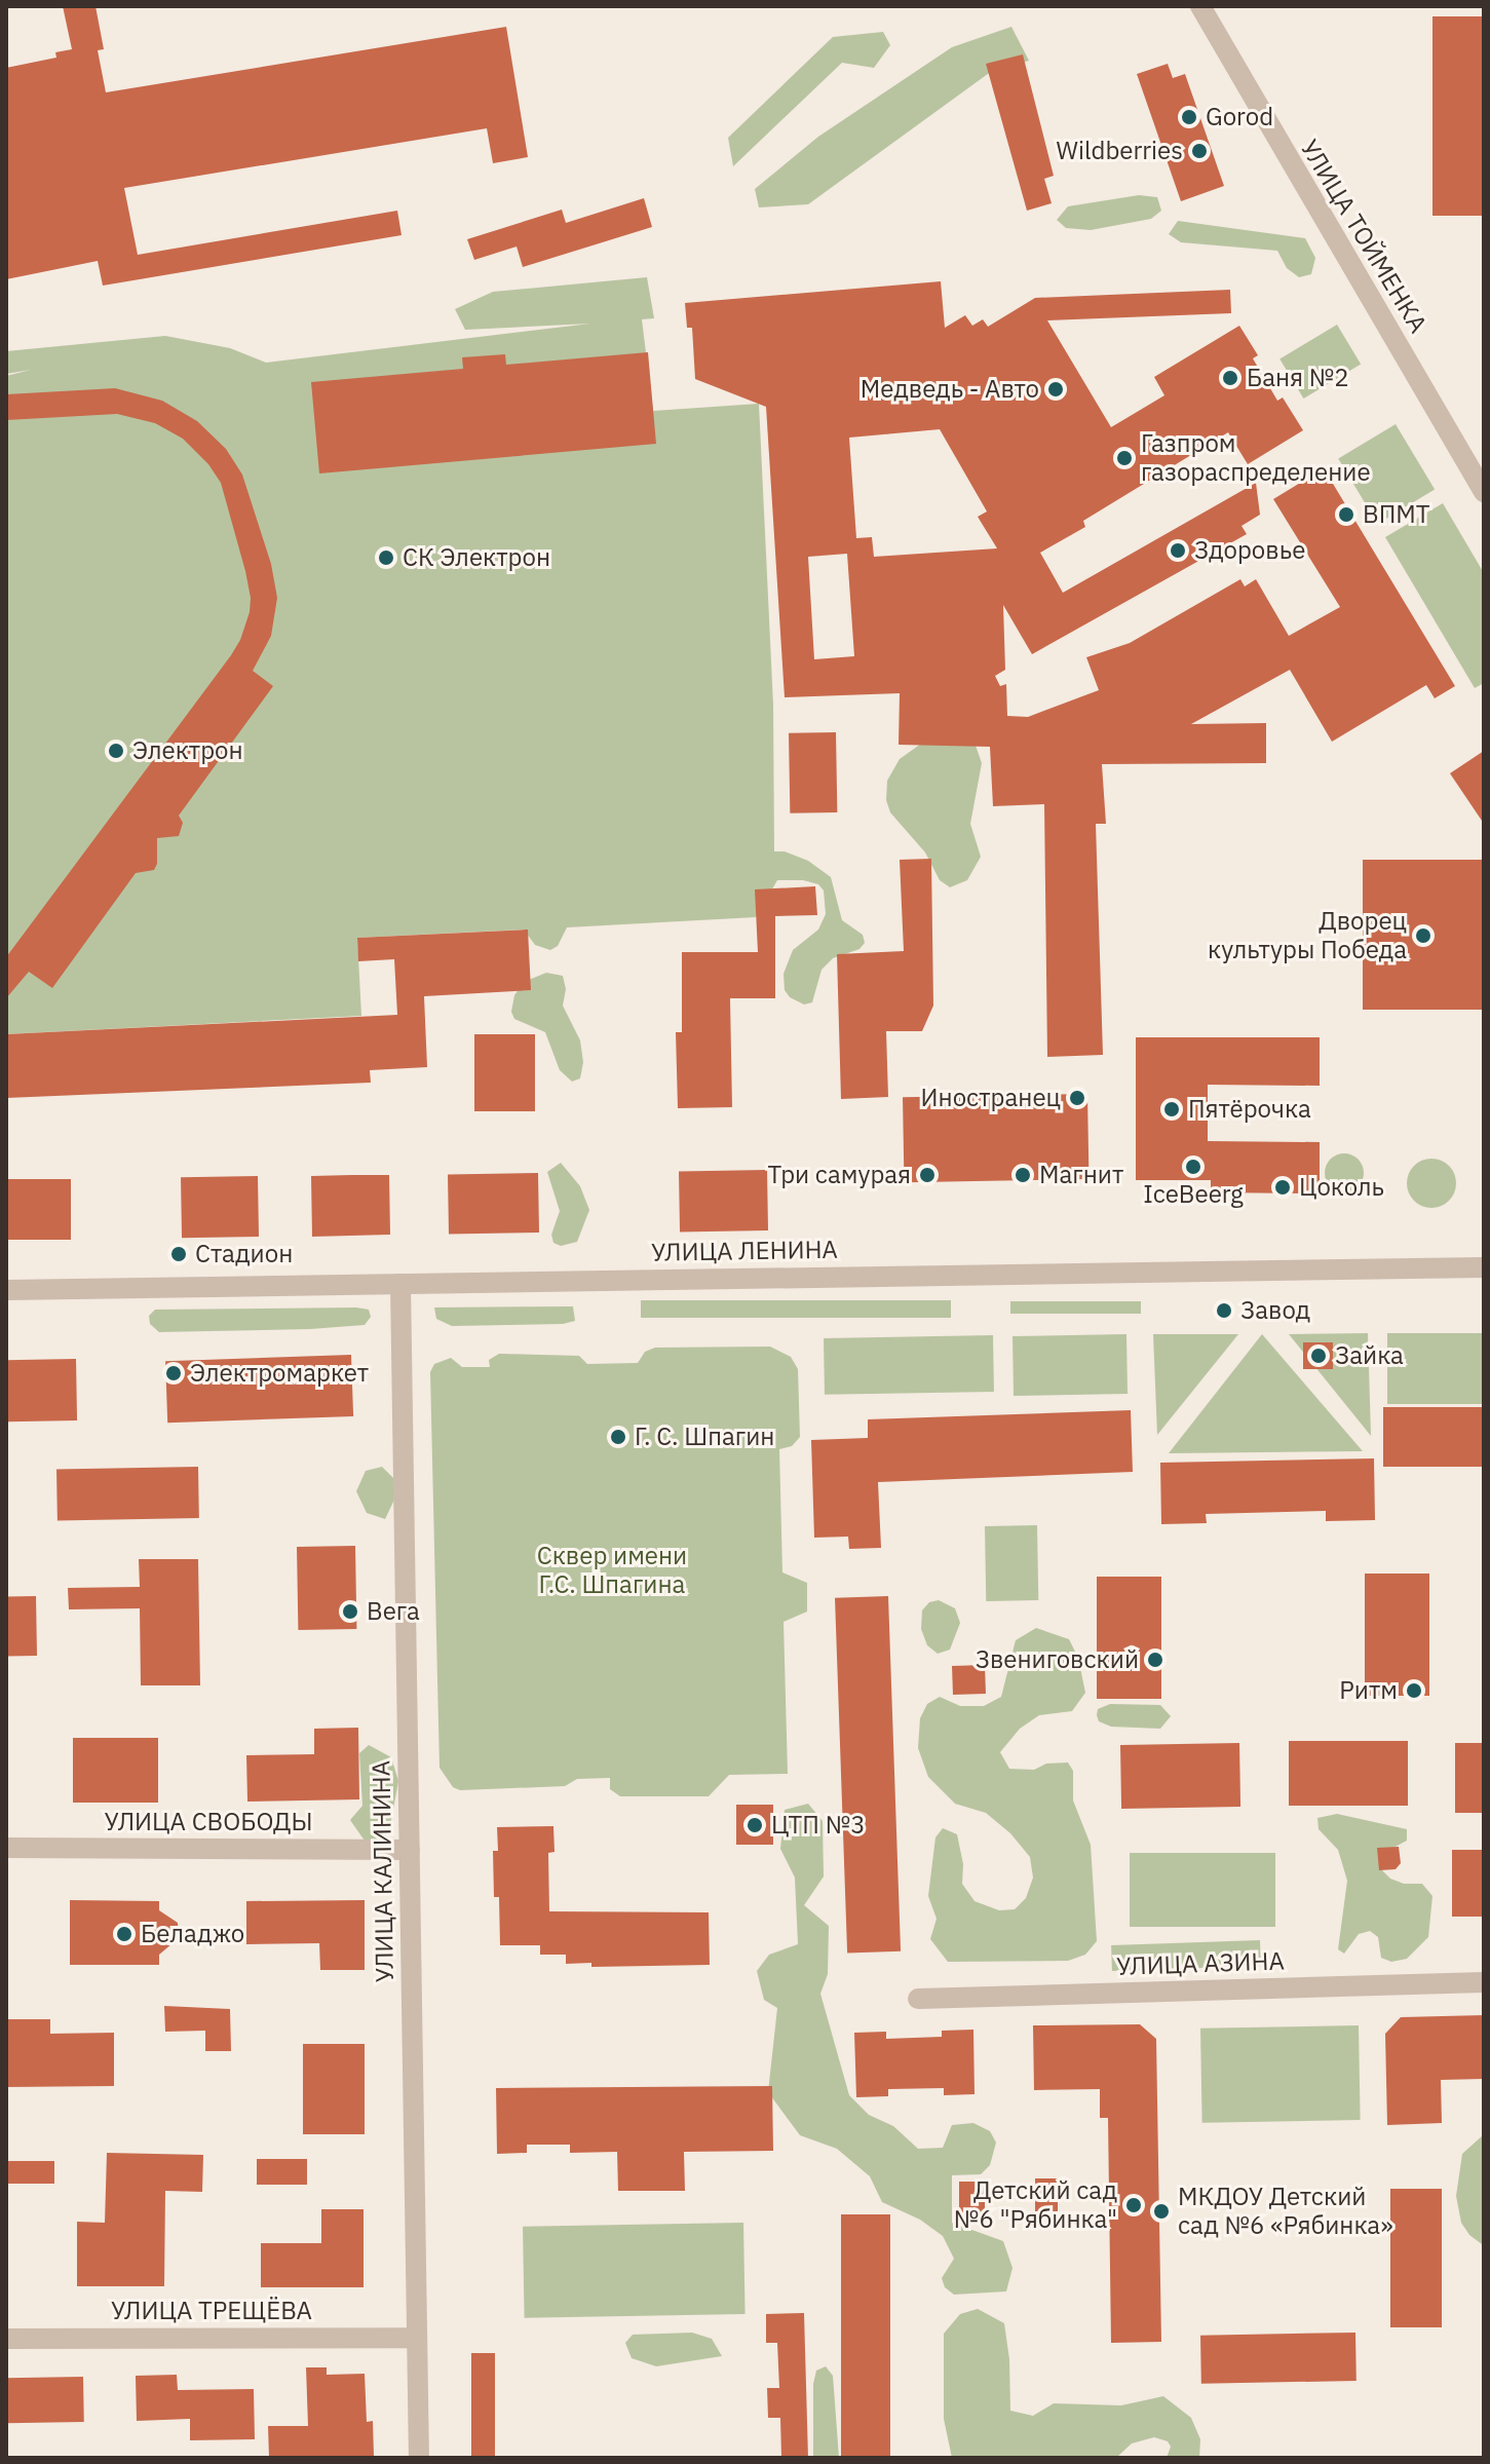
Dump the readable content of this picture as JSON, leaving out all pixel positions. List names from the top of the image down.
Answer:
{
  "streets": {
    "street": [
      "УЛИЦА ТОЙМЕНКА",
      "УЛИЦА ЛЕНИНА",
      "УЛИЦА СВОБОДЫ",
      "УЛИЦА КАЛИНИНА",
      "УЛИЦА АЗИНА",
      "УЛИЦА ТРЕЩЁВА"
    ]
  },
  "crossings": [
    ["УЛИЦА ЛЕНИНА", "УЛИЦА КАЛИНИНА"],
    ["УЛИЦА СВОБОДЫ", "УЛИЦА КАЛИНИНА"],
    ["УЛИЦА КАЛИНИНА", "УЛИЦА ТРЕЩЁВА"]
  ],
  "parks": ["Сквер имени Г.С. Шпагина"],
  "places": [
    "Gorod",
    "Wildberries",
    "Баня №2",
    "Медведь - Авто",
    "Газпром газораспределение",
    "ВПМТ",
    "Здоровье",
    "СК Электрон",
    "Электрон",
    "Дворец культуры Победа",
    "Иностранец",
    "Пятёрочка",
    "IceBeerg",
    "Три самурая",
    "Магнит",
    "Цоколь",
    "Стадион",
    "Завод",
    "Зайка",
    "Электромаркет",
    "Г. С. Шпагин",
    "Вега",
    "Звениговский",
    "Ритм",
    "ЦТП №3",
    "Беладжо",
    "Детский сад №6 \"Рябинка\"",
    "МКДОУ Детский сад №6 «Рябинка»"
  ]
}
